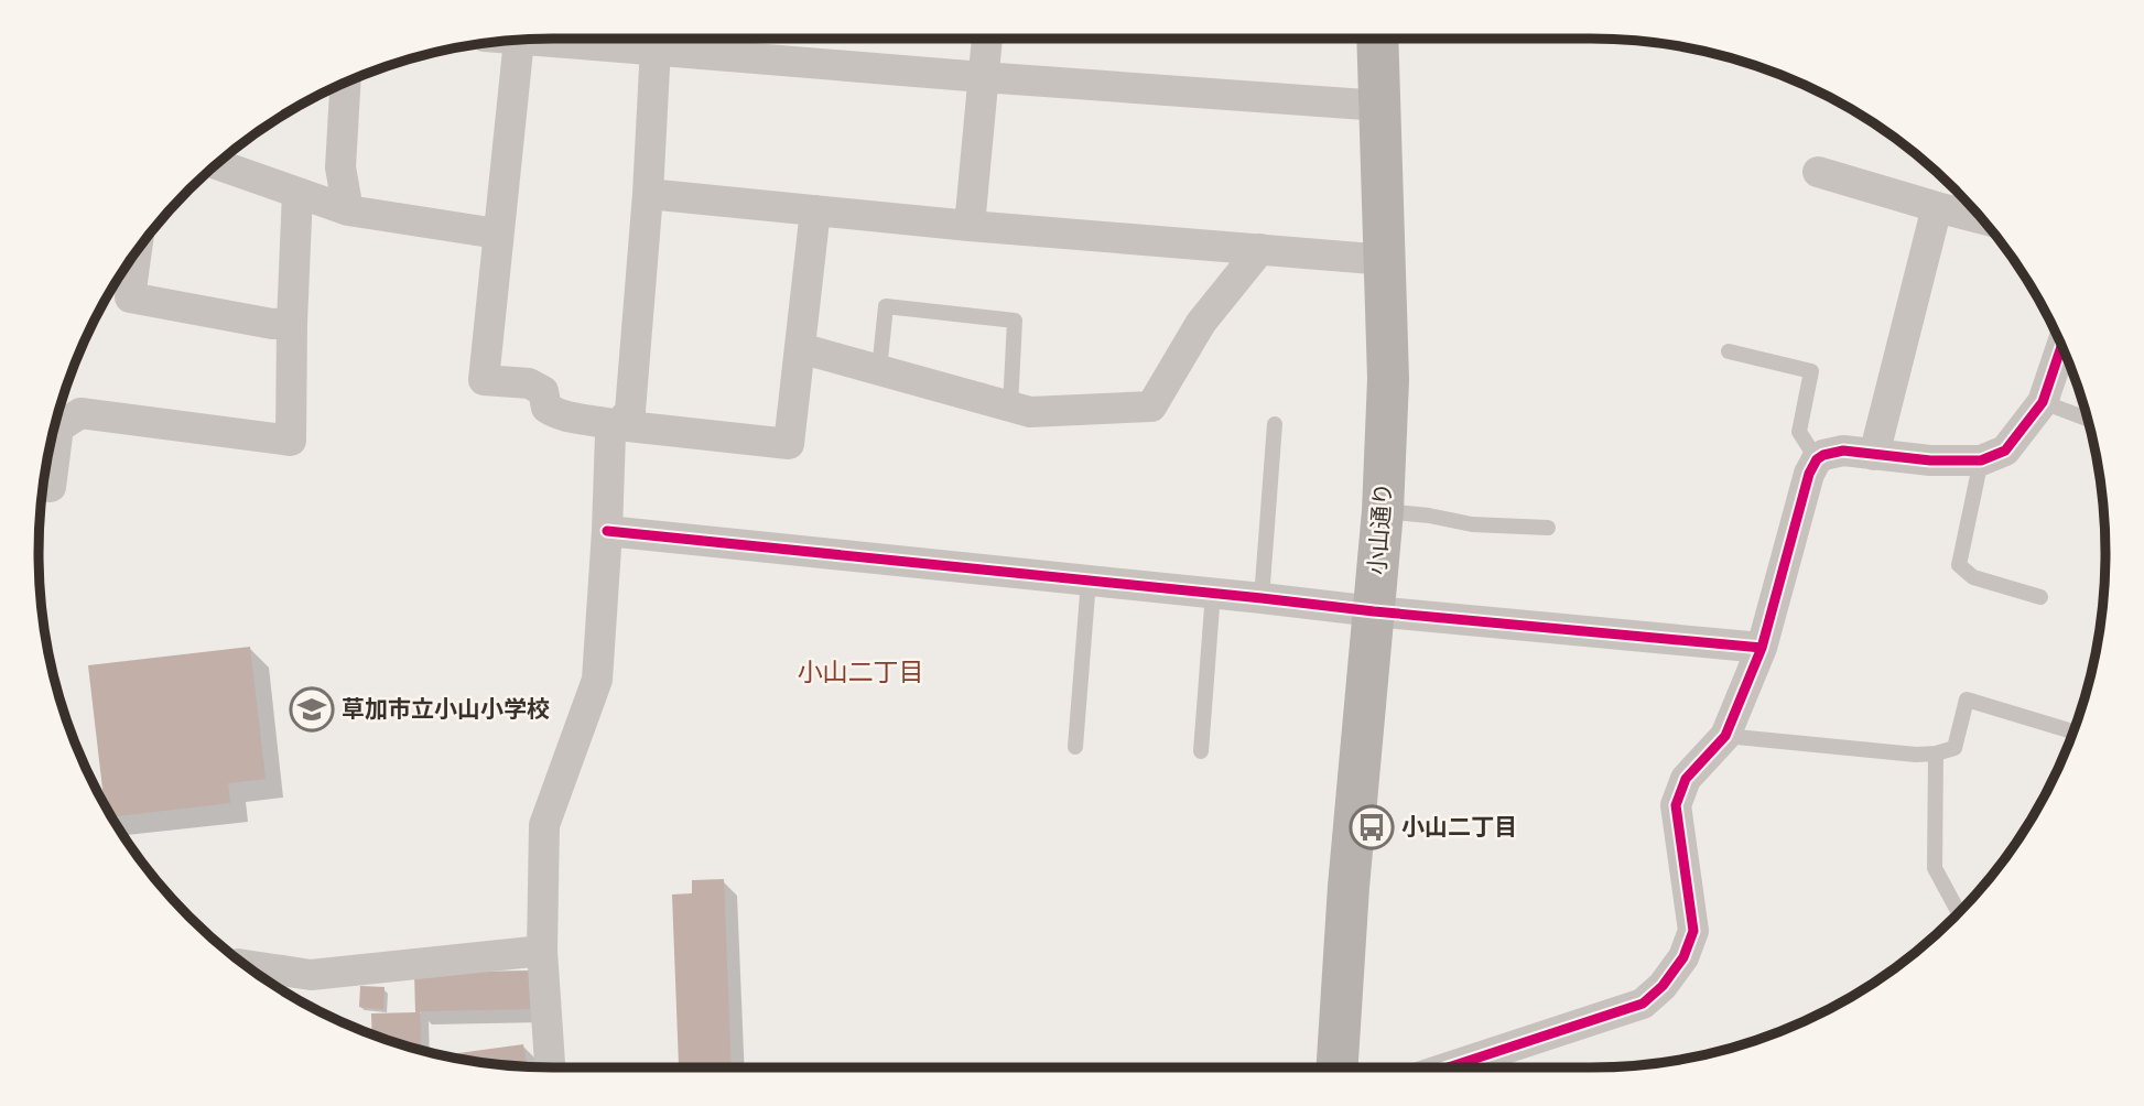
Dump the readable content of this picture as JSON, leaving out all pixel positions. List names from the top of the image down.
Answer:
{
  "streets": {
    "street": ["小山通り"]
  },
  "districts": ["小山二丁目"],
  "places": {
    "school or university": ["草加市立小山小学校"],
    "bus stop": ["小山二丁目"]
  }
}
